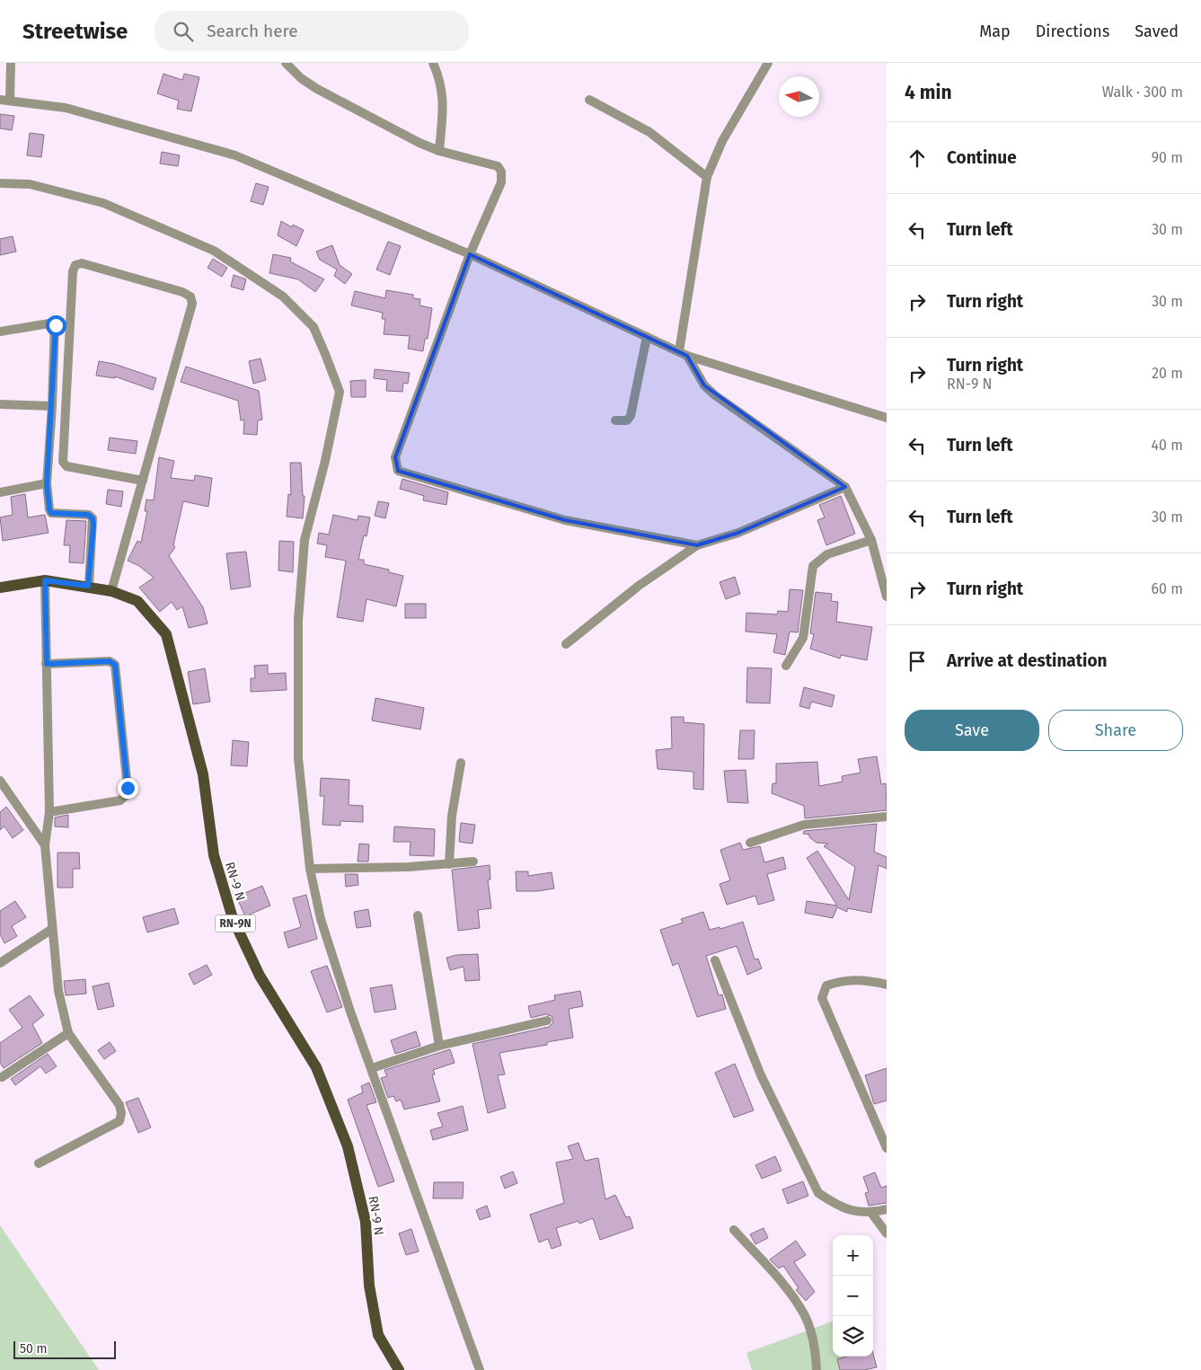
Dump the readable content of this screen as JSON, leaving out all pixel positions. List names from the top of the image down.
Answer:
{
  "streets": {
    "main road": ["RN-9 N", "RN-9N"]
  },
  "scale_bar": "50 m",
  "north": "left",
  "page": {
    "header": "Streetwise",
    "search": "Search here",
    "nav": ["Map", "Directions", "Saved"],
    "heading": ["4 min", "Walk · 300 m"],
    "list": [
      ["Continue", "90 m"],
      ["Turn left", "30 m"],
      ["Turn right", "30 m"],
      ["Turn right", "RN-9 N", "20 m"],
      ["Turn left", "40 m"],
      ["Turn left", "30 m"],
      ["Turn right", "60 m"],
      "Arrive at destination"
    ],
    "buttons": ["Save", "Share"],
    "map_buttons": ["+", "−"],
    "scale": "50 m"
  }
}
